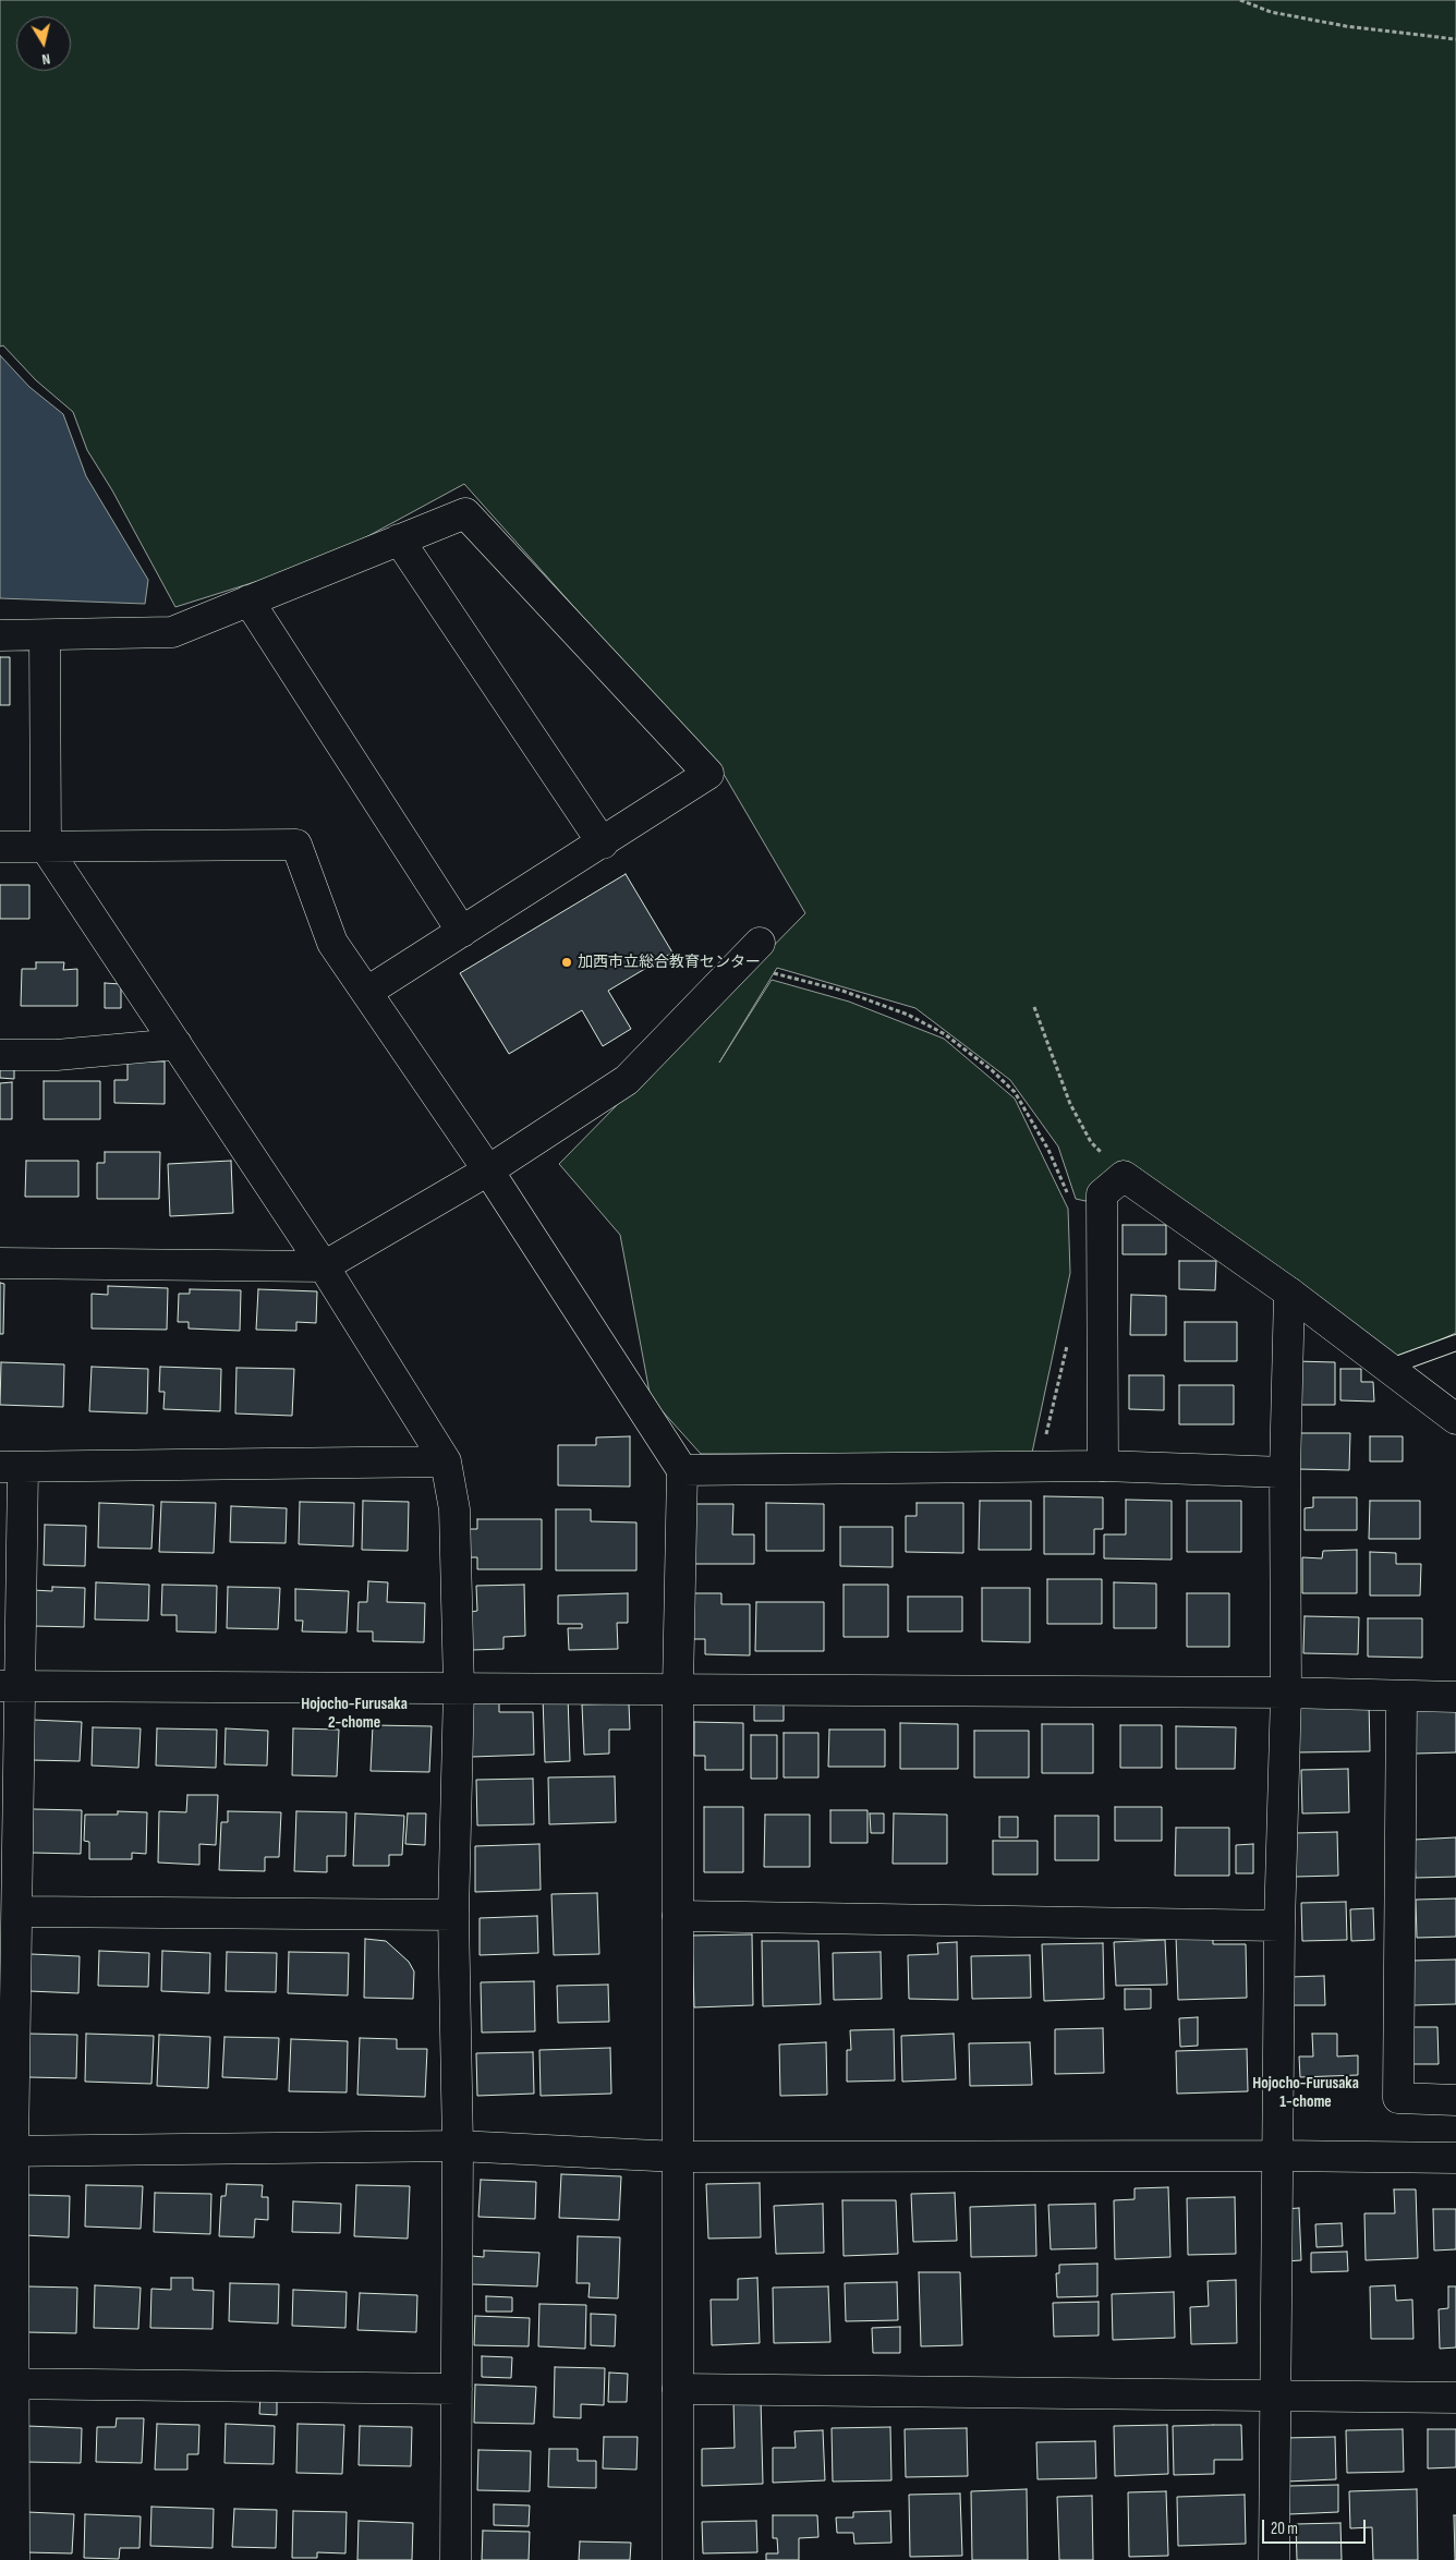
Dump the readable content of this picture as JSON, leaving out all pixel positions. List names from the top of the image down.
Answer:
{
  "districts": ["Hojocho-Furusaka 2-chome", "Hojocho-Furusaka 1-chome"],
  "places": ["加西市立総合教育センター"],
  "scale_bar": "20 m",
  "north": "bottom"
}
